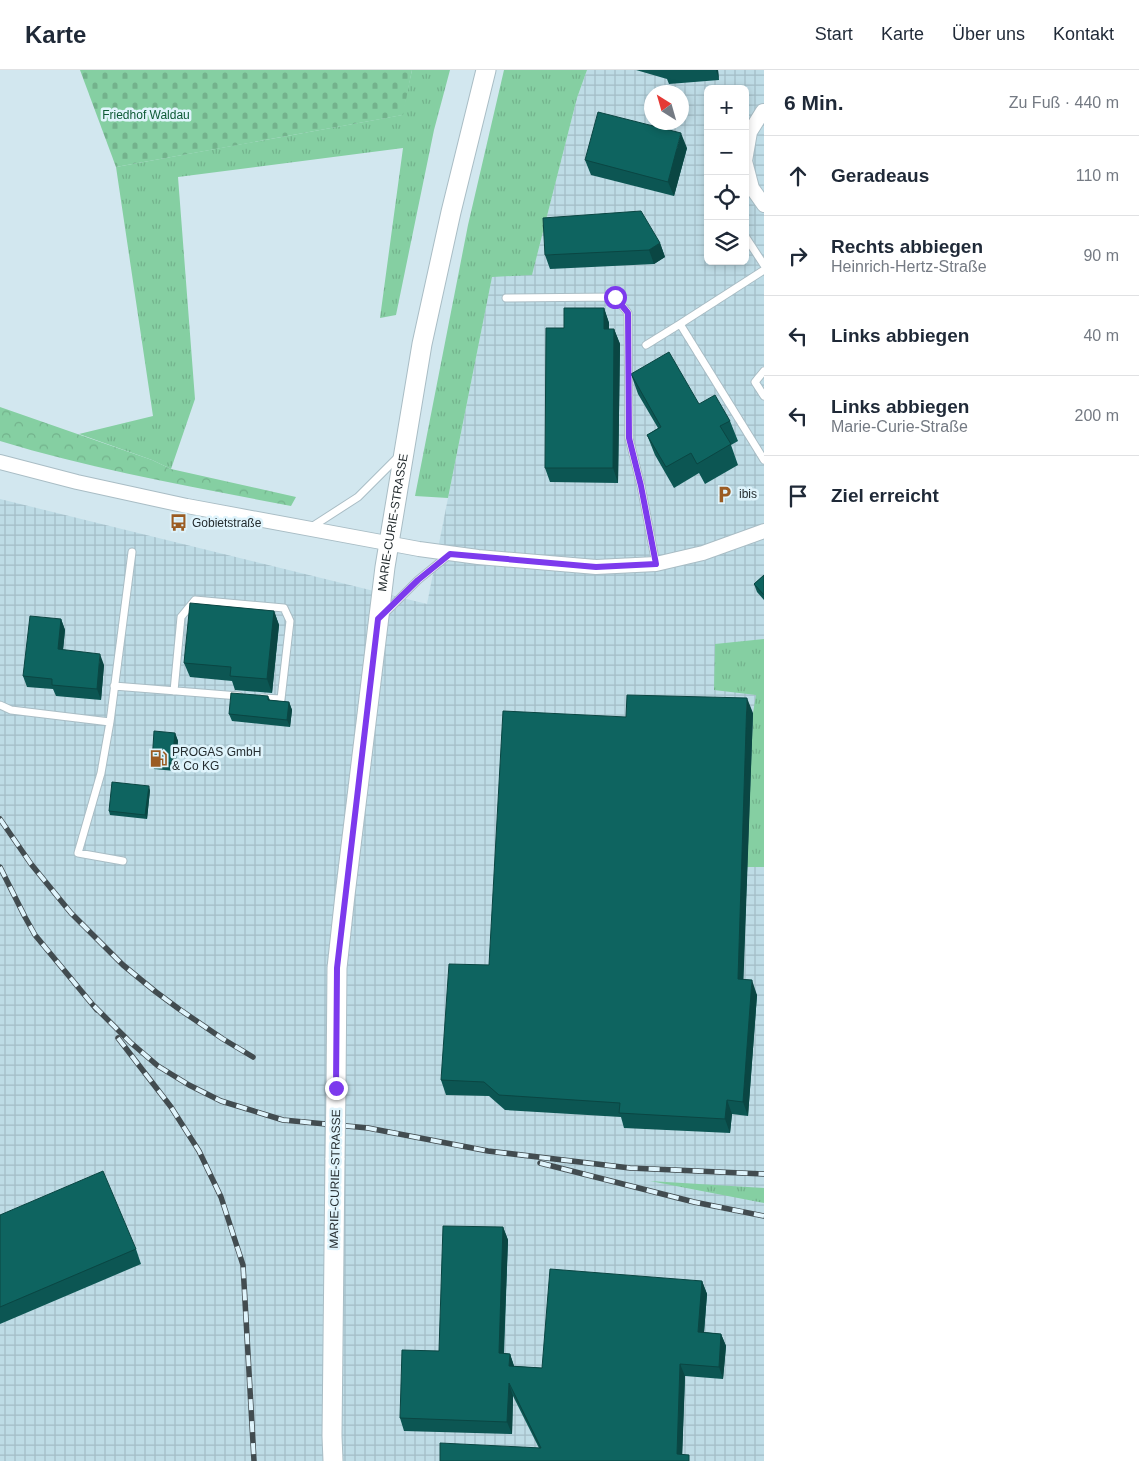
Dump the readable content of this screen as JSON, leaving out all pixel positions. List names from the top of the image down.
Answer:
{
  "streets": {
    "main road": ["MARIE-CURIE-STRASSE"]
  },
  "parks": ["Friedhof Waldau"],
  "places": {
    "parking": ["ibis"],
    "bus stop": ["Gobietstraße"],
    "fuel station": ["PROGAS GmbH & Co KG"]
  },
  "north": "top left",
  "page": {
    "header": "Karte",
    "nav": [
      "Start",
      "Karte",
      "Über uns",
      "Kontakt"
    ],
    "heading": ["6 Min.", "Zu Fuß · 440 m"],
    "map_buttons": ["+", "−"],
    "list": [
      ["Geradeaus", "110 m"],
      ["Rechts abbiegen", "Heinrich-Hertz-Straße", "90 m"],
      ["Links abbiegen", "40 m"],
      ["Links abbiegen", "Marie-Curie-Straße", "200 m"],
      "Ziel erreicht"
    ]
  }
}
